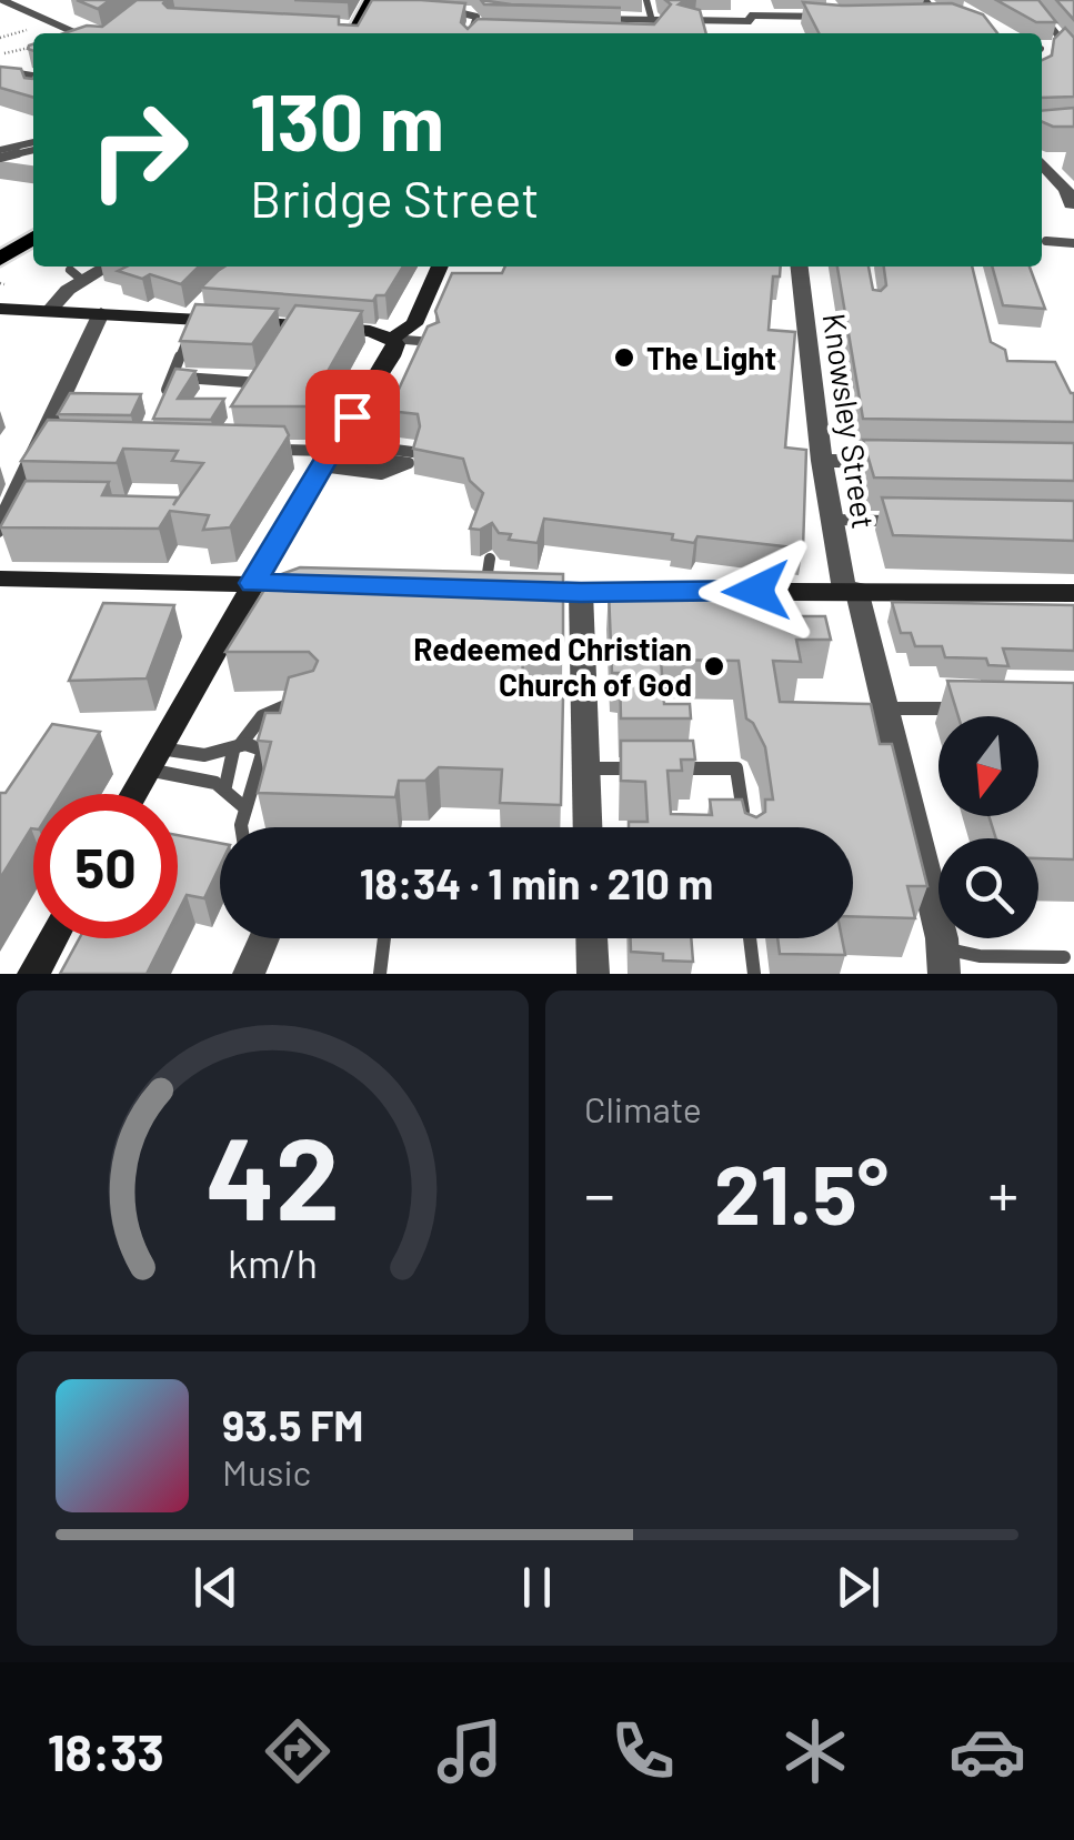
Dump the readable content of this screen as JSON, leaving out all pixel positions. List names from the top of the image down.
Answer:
{
  "streets": {
    "street": ["Knowsley Street"]
  },
  "places": ["The Light", "Redeemed Christian Church of God"],
  "north": "bottom",
  "page": {
    "turn": ["130 m", "Bridge Street"],
    "limit": "50",
    "trip": "18:34 · 1 min · 210 m",
    "tile": "Climate",
    "heat": ["−", "21.5°", "+"],
    "song": ["93.5 FM", "Music"],
    "tabs": "18:33",
    "gauge": ["42", "km/h"]
  }
}
